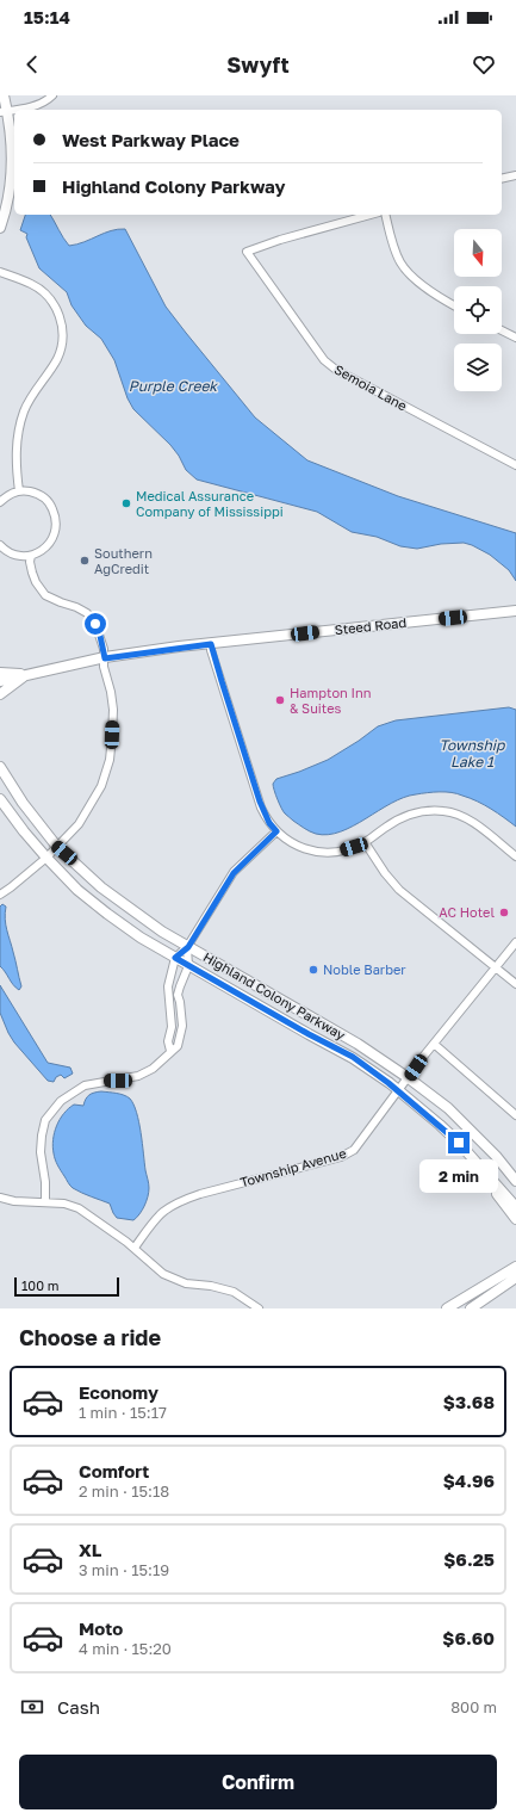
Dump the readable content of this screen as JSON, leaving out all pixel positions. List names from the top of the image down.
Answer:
{
  "streets": {
    "street": [
      "Semoia Lane",
      "Steed Road",
      "Highland Colony Parkway",
      "Township Avenue"
    ]
  },
  "crossings": [
    ["Highland Colony Parkway", "Township Avenue"]
  ],
  "water": ["Purple Creek", "Township Lake 1"],
  "places": [
    "Medical Assurance Company of Mississippi",
    "Southern AgCredit",
    "Hampton Inn & Suites",
    "AC Hotel",
    "Noble Barber"
  ],
  "scale_bar": "100 m",
  "north": "bottom",
  "page": {
    "status": "15:14",
    "header": "Swyft",
    "banner": ["West Parkway Place", "Highland Colony Parkway"],
    "bubble": "2 min",
    "scale": "100 m",
    "heading": "Choose a ride",
    "list": [
      {
        "name": "Economy",
        "note": "1 min · 15:17",
        "value": "$3.68"
      },
      {
        "name": "Comfort",
        "note": "2 min · 15:18",
        "value": "$4.96"
      },
      {
        "name": "XL",
        "note": "3 min · 15:19",
        "value": "$6.25"
      },
      {
        "name": "Moto",
        "note": "4 min · 15:20",
        "value": "$6.60"
      }
    ],
    "pay": ["Cash", "800 m"],
    "buttons": "Confirm"
  }
}
